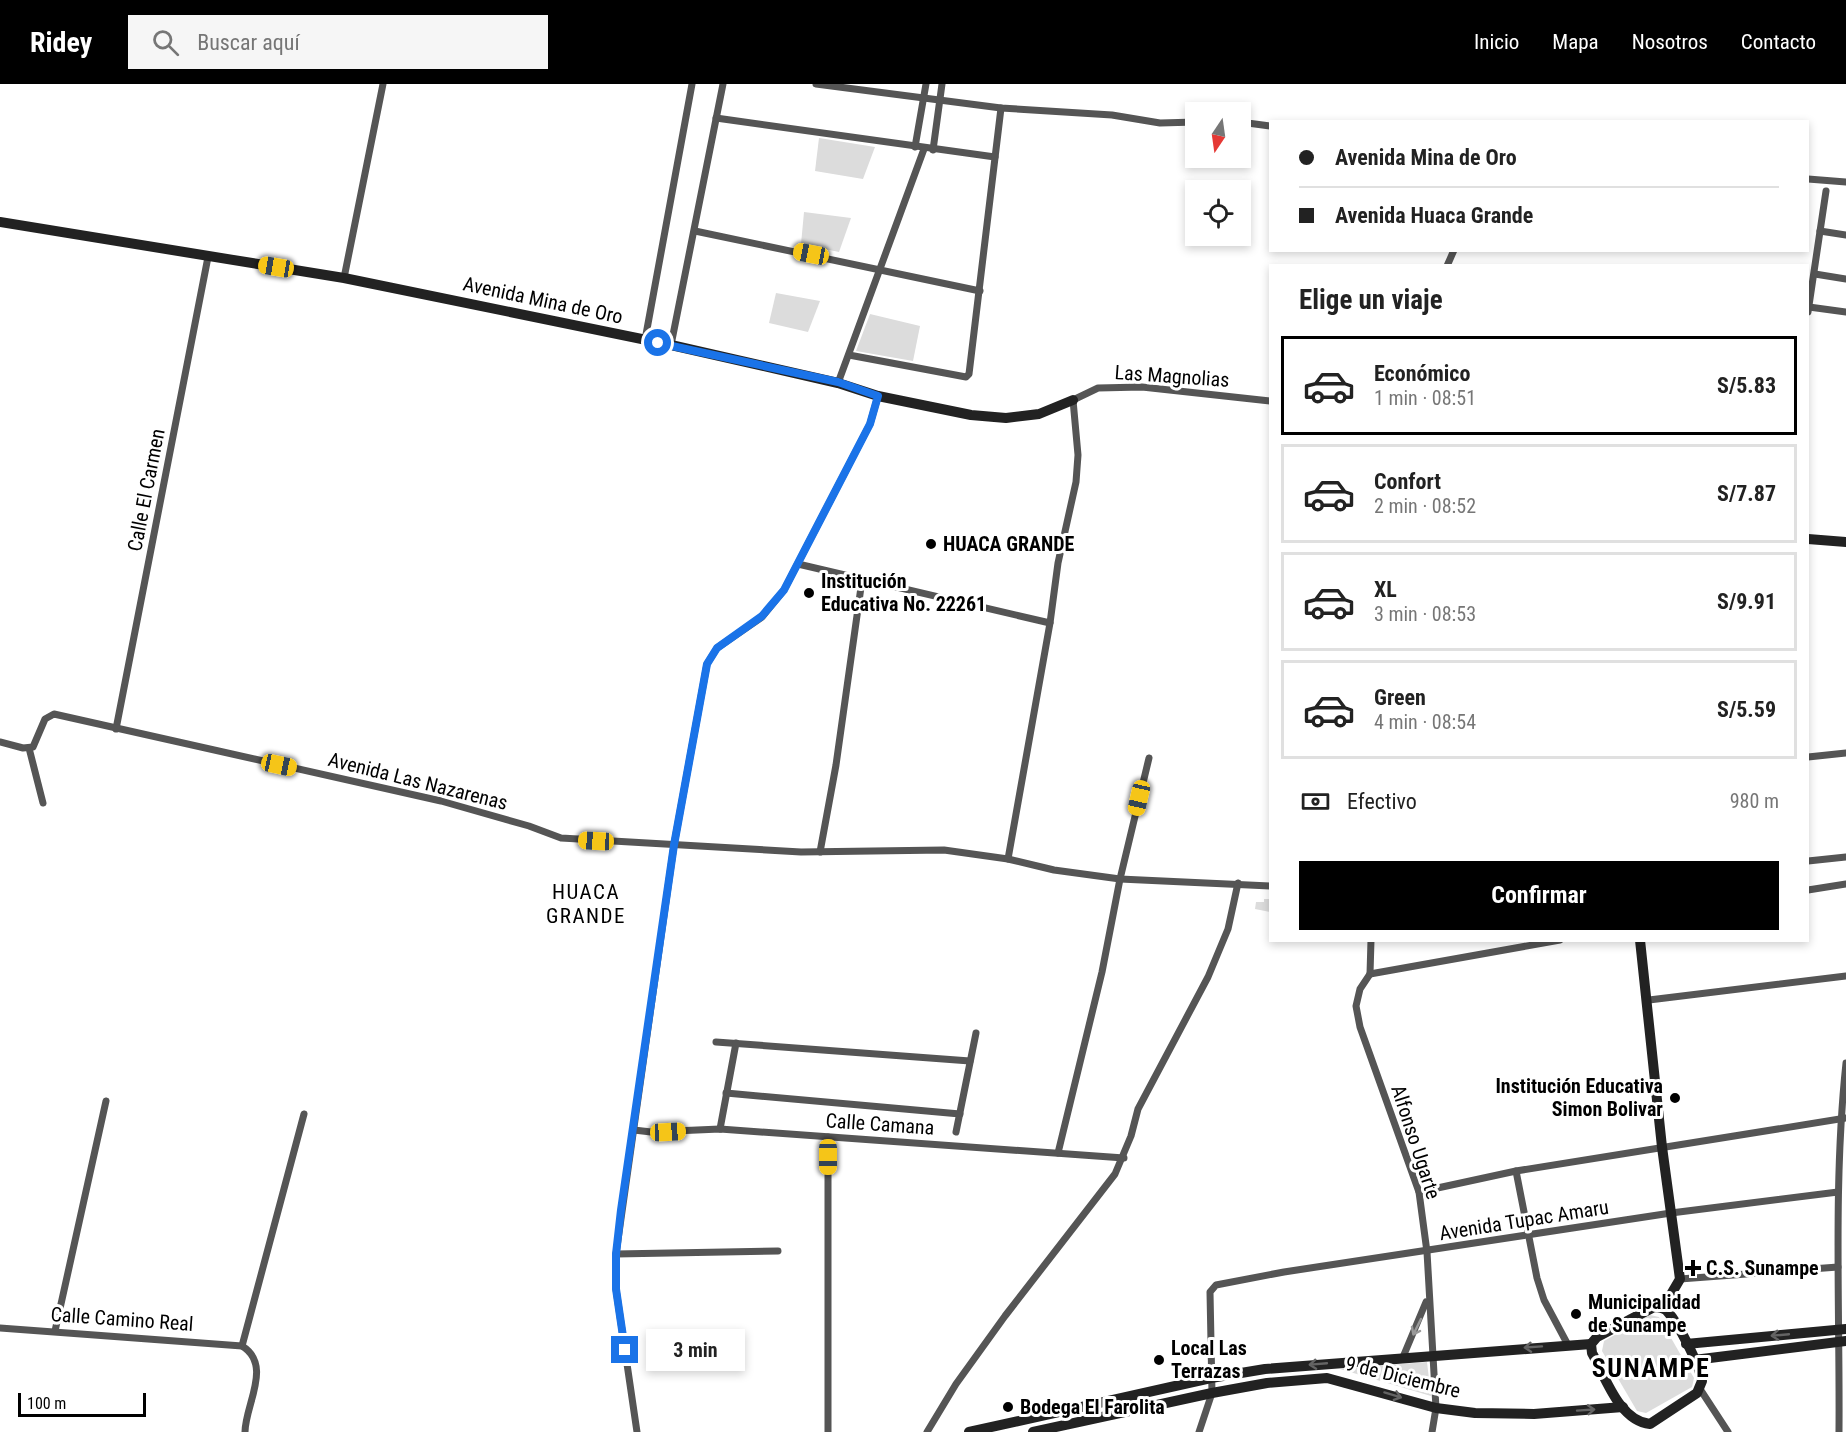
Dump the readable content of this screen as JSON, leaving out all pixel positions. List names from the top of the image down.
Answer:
{
  "streets": {
    "street": [
      "Avenida Mina de Oro",
      "Las Magnolias",
      "Calle El Carmen",
      "Avenida Las Nazarenas",
      "Calle Camana",
      "Alfonso Ugarte",
      "Avenida Tupac Amaru",
      "Calle Camino Real",
      "9 de Diciembre"
    ]
  },
  "crossings": [
    ["Avenida Mina de Oro", "Las Magnolias"],
    ["Avenida Mina de Oro", "Calle El Carmen"],
    ["Calle El Carmen", "Avenida Las Nazarenas"],
    ["Alfonso Ugarte", "Avenida Tupac Amaru"],
    ["Alfonso Ugarte", "9 de Diciembre"]
  ],
  "districts": ["HUACA GRANDE", "SUNAMPE"],
  "places": {
    "other": [
      "HUACA GRANDE",
      "Institución Educativa No. 22261",
      "Institución Educativa Simon Bolivar",
      "Municipalidad de Sunampe",
      "Local Las Terrazas",
      "Bodega El Farolita"
    ],
    "health": ["C.S. Sunampe"]
  },
  "scale_bar": "100 m",
  "north": "bottom",
  "page": {
    "header": "Ridey",
    "search": "Buscar aquí",
    "nav": [
      "Inicio",
      "Mapa",
      "Nosotros",
      "Contacto"
    ],
    "banner": ["Avenida Mina de Oro", "Avenida Huaca Grande"],
    "heading": "Elige un viaje",
    "list": [
      {
        "name": "Económico",
        "note": "1 min · 08:51",
        "value": "S/5.83"
      },
      {
        "name": "Confort",
        "note": "2 min · 08:52",
        "value": "S/7.87"
      },
      {
        "name": "XL",
        "note": "3 min · 08:53",
        "value": "S/9.91"
      },
      {
        "name": "Green",
        "note": "4 min · 08:54",
        "value": "S/5.59"
      }
    ],
    "pay": ["Efectivo", "980 m"],
    "buttons": "Confirmar",
    "bubble": "3 min",
    "scale": "100 m"
  }
}
